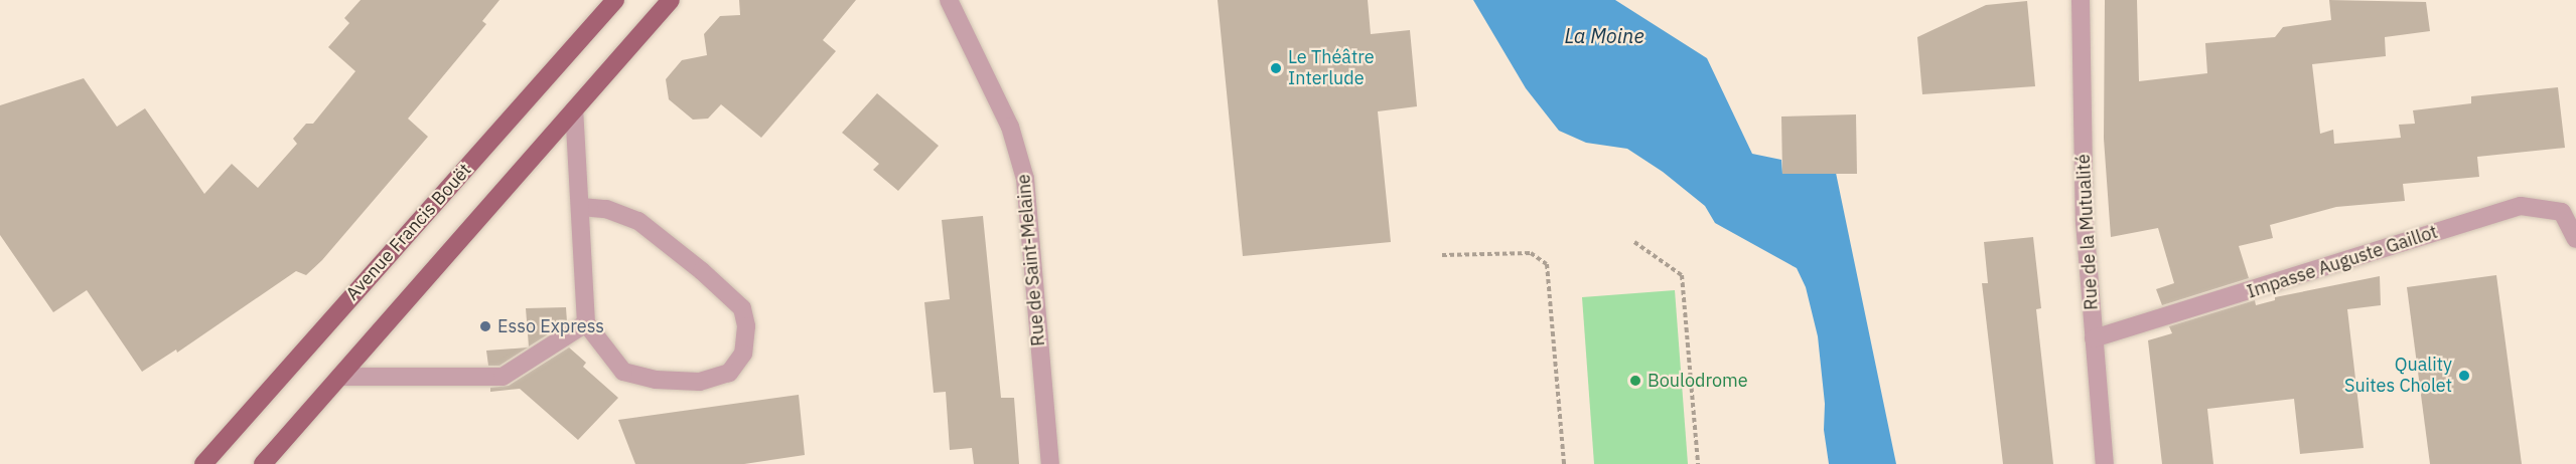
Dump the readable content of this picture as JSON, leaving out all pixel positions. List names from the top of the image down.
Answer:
{
  "streets": {
    "main road": ["Avenue Francis Bouët"],
    "street": ["Rue de la Mutualité", "Rue de Saint-Melaine", "Impasse Auguste Gaillot"]
  },
  "crossings": [
    ["Rue de la Mutualité", "Impasse Auguste Gaillot"]
  ],
  "water": ["La Moine"],
  "places": [
    "Le Théâtre Interlude",
    "Esso Express",
    "Quality Suites Cholet",
    "Boulodrome"
  ]
}
